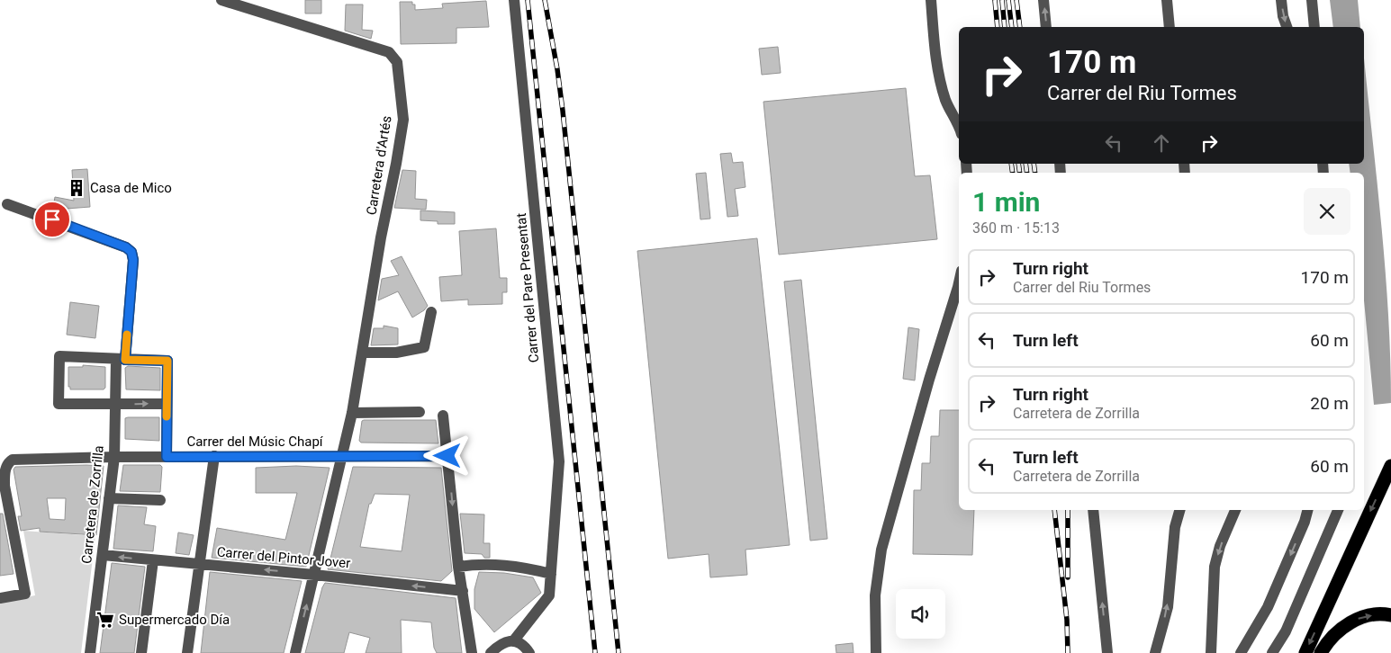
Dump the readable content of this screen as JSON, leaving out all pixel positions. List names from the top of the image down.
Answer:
{
  "streets": {
    "street": [
      "Carretera d'Artés",
      "Carrer del Pare Presentat",
      "Carrer del Músic Chapí",
      "Carretera de Zorrilla",
      "Carrer del Pintor Jover"
    ]
  },
  "crossings": [
    ["Carretera d'Artés", "Carrer del Músic Chapí"],
    ["Carretera d'Artés", "Carrer del Pintor Jover"],
    ["Carrer del Músic Chapí", "Carretera de Zorrilla"],
    ["Carretera de Zorrilla", "Carrer del Pintor Jover"]
  ],
  "one_way": ["Carrer del Pintor Jover"],
  "places": {
    "building": ["Casa de Mico"],
    "supermarket": ["Supermercado Día"]
  },
  "page": {
    "turn": ["170 m", "Carrer del Riu Tormes"],
    "heading": ["1 min", "360 m · 15:13"],
    "list": [
      {
        "name": "Turn right",
        "note": "Carrer del Riu Tormes",
        "value": "170 m"
      },
      {
        "name": "Turn left",
        "value": "60 m"
      },
      {
        "name": "Turn right",
        "note": "Carretera de Zorrilla",
        "value": "20 m"
      },
      {
        "name": "Turn left",
        "note": "Carretera de Zorrilla",
        "value": "60 m"
      }
    ]
  }
}
